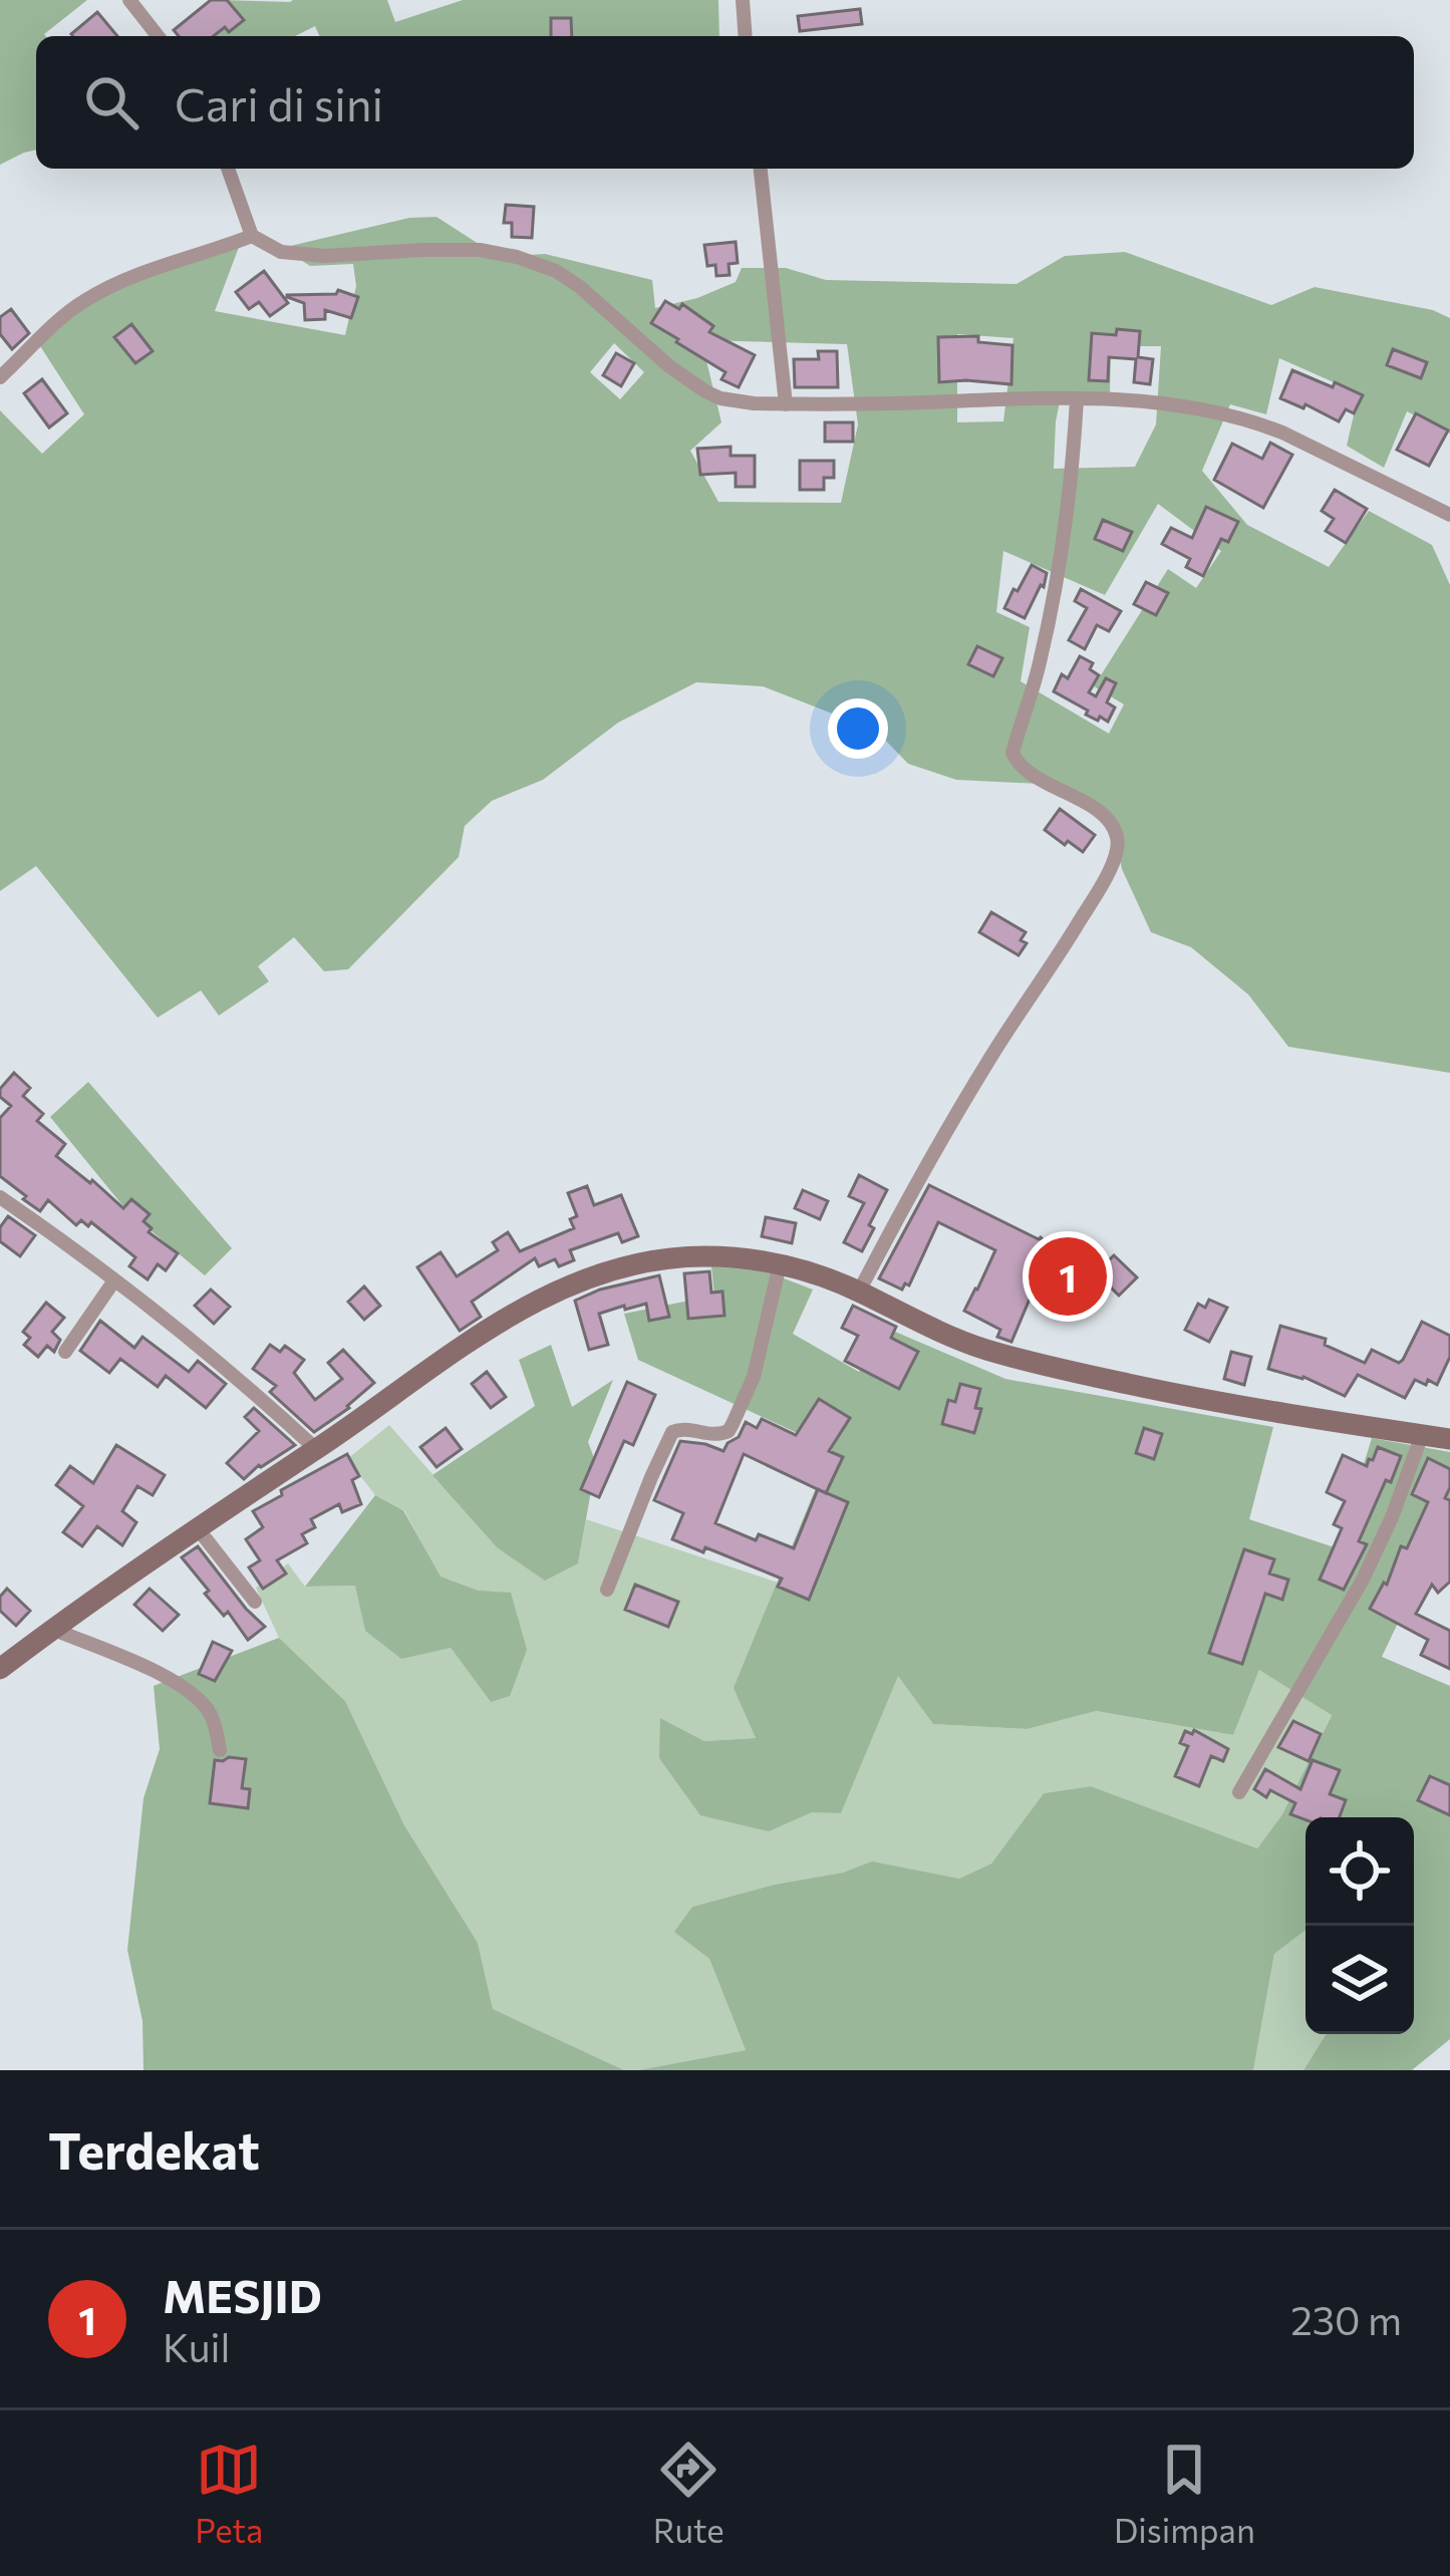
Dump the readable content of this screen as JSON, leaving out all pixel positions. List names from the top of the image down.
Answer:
{
  "page": {
    "search": "Cari di sini",
    "pins": "1",
    "heading": "Terdekat",
    "list": [
      {
        "mark": "1",
        "name": "MESJID",
        "note": "Kuil",
        "value": "230 m"
      }
    ],
    "nav": ["Peta", "Rute", "Disimpan"]
  }
}
